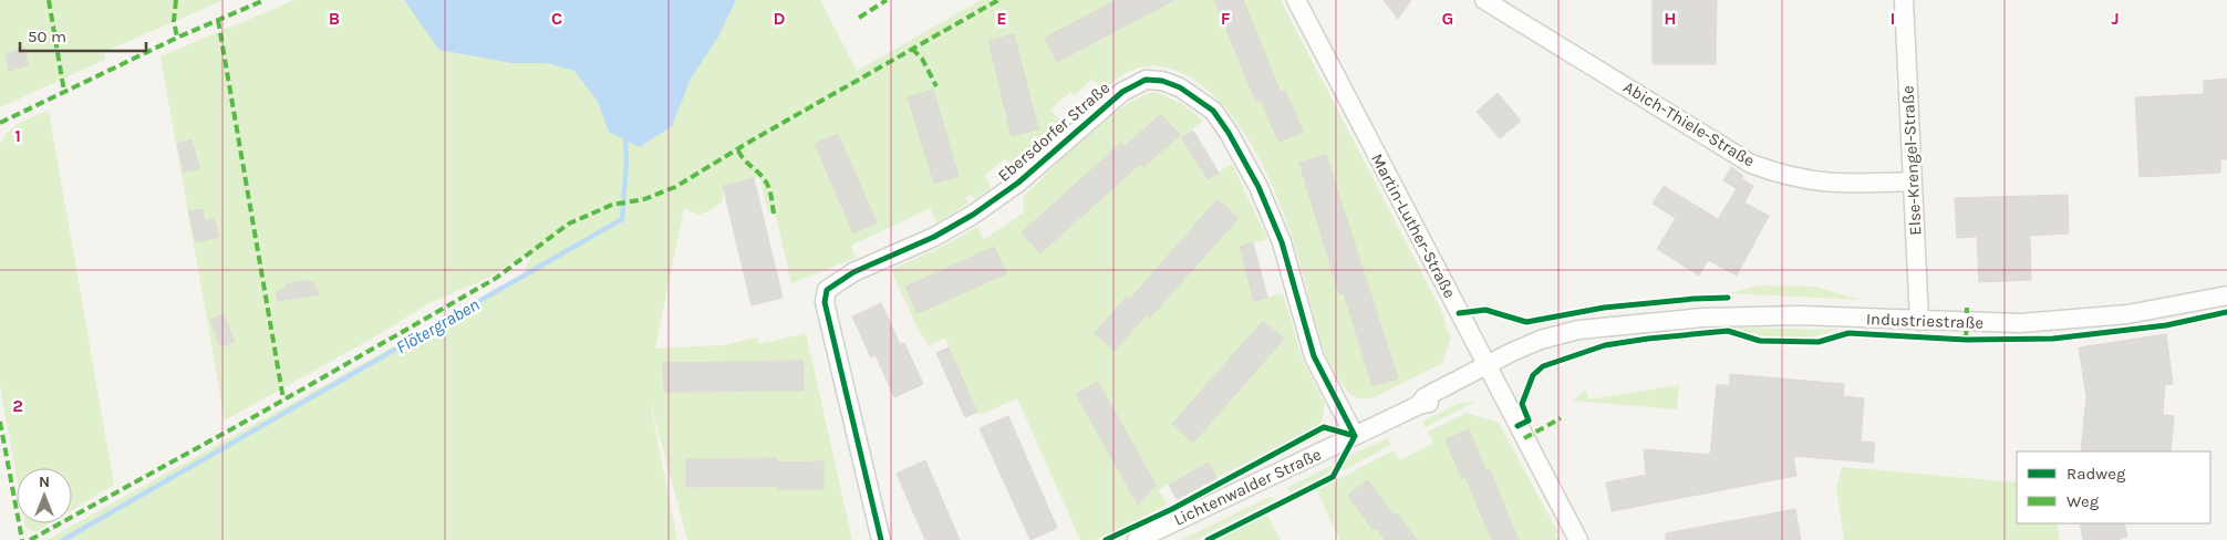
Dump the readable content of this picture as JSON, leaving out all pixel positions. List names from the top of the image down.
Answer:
{
  "streets": {
    "street": [
      "Abich-Thiele-Straße",
      "Ebersdorfer Straße",
      "Else-Krengel-Straße",
      "Martin-Luther-Straße",
      "Industriestraße",
      "Lichtenwalder Straße"
    ]
  },
  "crossings": [
    ["Abich-Thiele-Straße", "Else-Krengel-Straße"],
    ["Ebersdorfer Straße", "Lichtenwalder Straße"],
    ["Else-Krengel-Straße", "Industriestraße"],
    ["Martin-Luther-Straße", "Industriestraße"],
    ["Martin-Luther-Straße", "Lichtenwalder Straße"],
    ["Industriestraße", "Lichtenwalder Straße"]
  ],
  "water": ["Flötergraben"],
  "legend": ["Radweg", "Weg"],
  "scale_bar": "50 m",
  "north": "top",
  "grid": {
    "columns": [
      "B",
      "C",
      "D",
      "E",
      "F",
      "G",
      "H",
      "I",
      "J"
    ],
    "rows": ["1", "2"]
  }
}
